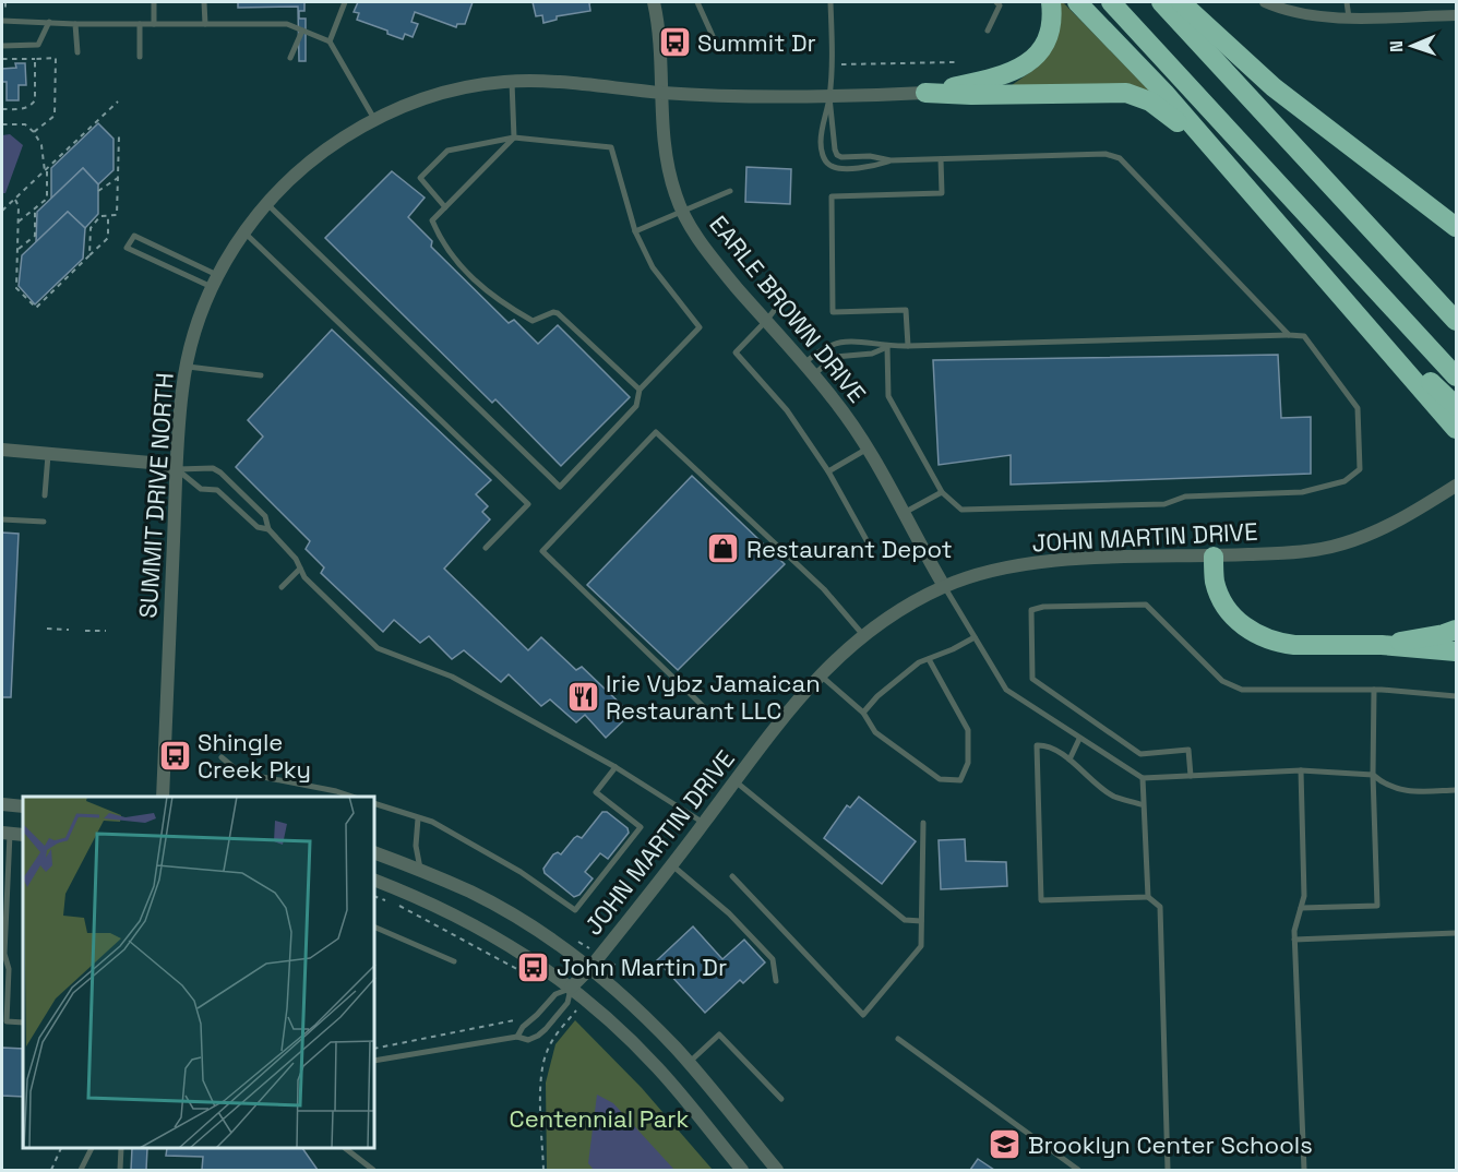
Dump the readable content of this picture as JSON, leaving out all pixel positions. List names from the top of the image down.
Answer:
{
  "streets": {
    "street": ["EARLE BROWN DRIVE", "SUMMIT DRIVE NORTH", "JOHN MARTIN DRIVE"]
  },
  "crossings": [
    ["EARLE BROWN DRIVE", "SUMMIT DRIVE NORTH"],
    ["EARLE BROWN DRIVE", "JOHN MARTIN DRIVE"]
  ],
  "parks": ["Centennial Park"],
  "places": {
    "bus stop": ["Summit Dr", "Shingle Creek Pky", "John Martin Dr"],
    "shop": ["Restaurant Depot"],
    "restaurant": ["Irie Vybz Jamaican Restaurant LLC"],
    "school or university": ["Brooklyn Center Schools"]
  },
  "north": "left"
}
